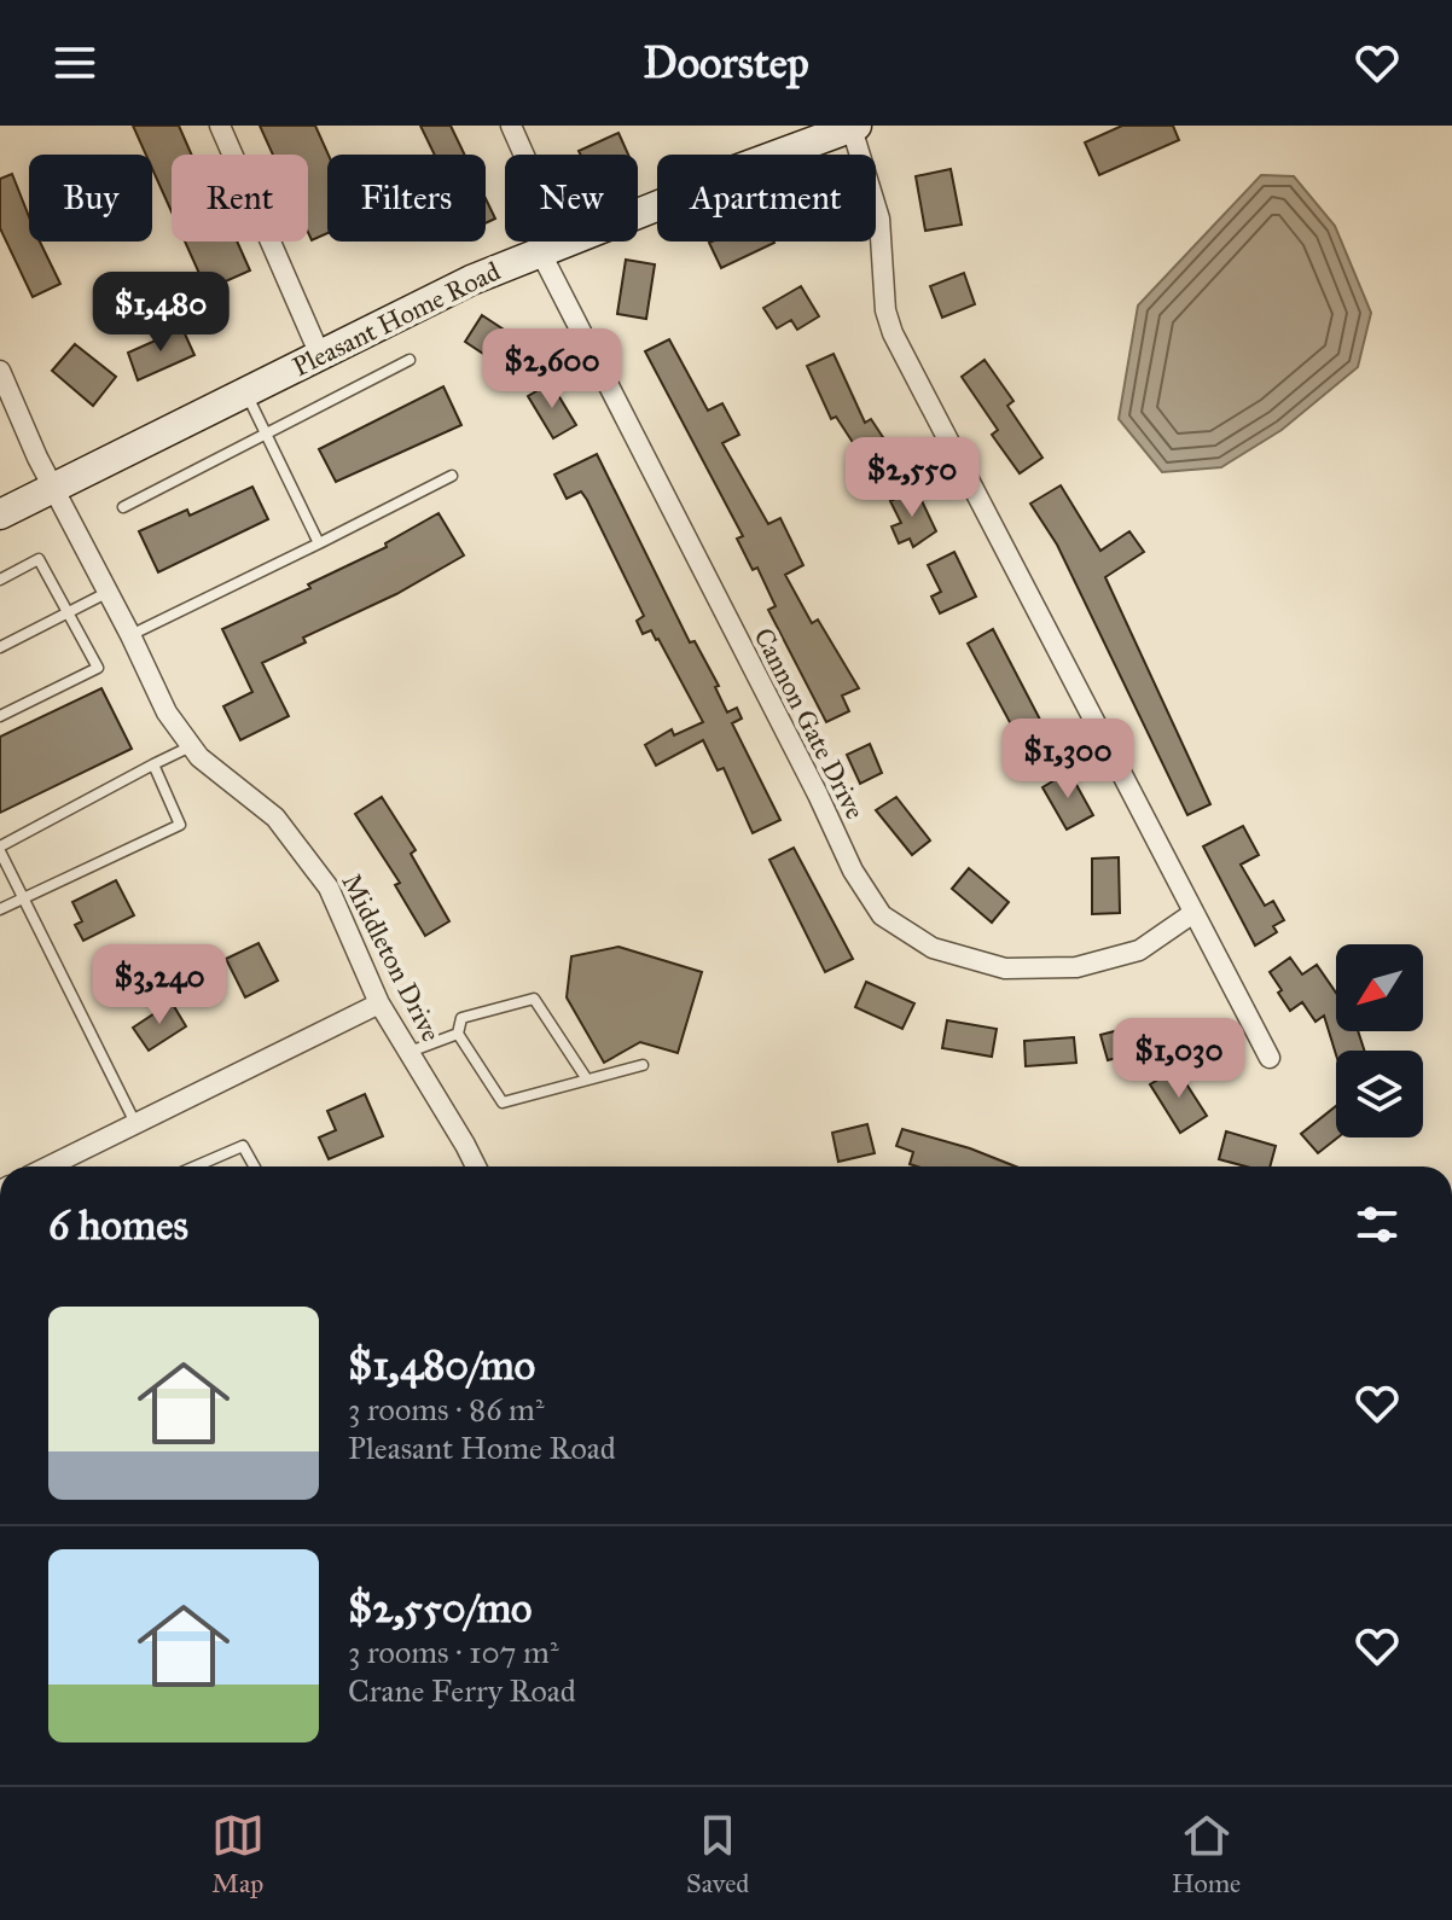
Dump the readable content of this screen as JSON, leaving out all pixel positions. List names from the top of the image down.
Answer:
{
  "streets": {
    "main road": ["Pleasant Home Road"],
    "street": ["Cannon Gate Drive", "Middleton Drive"]
  },
  "crossings": [
    ["Pleasant Home Road", "Cannon Gate Drive"],
    ["Pleasant Home Road", "Middleton Drive"]
  ],
  "north": "bottom left",
  "page": {
    "header": "Doorstep",
    "chip": [
      "Buy",
      "Rent",
      "Filters",
      "New",
      "Apartment"
    ],
    "price": [
      "$1,480",
      "$2,600",
      "$2,550",
      "$1,300",
      "$3,240",
      "$1,030"
    ],
    "heading": "6 homes",
    "list": [
      {
        "name": "$1,480/mo",
        "note": "3 rooms · 86 m² · Pleasant Home Road"
      },
      {
        "name": "$2,550/mo",
        "note": "3 rooms · 107 m² · Crane Ferry Road"
      }
    ],
    "tabs": ["Map", "Saved", "Home"]
  }
}
